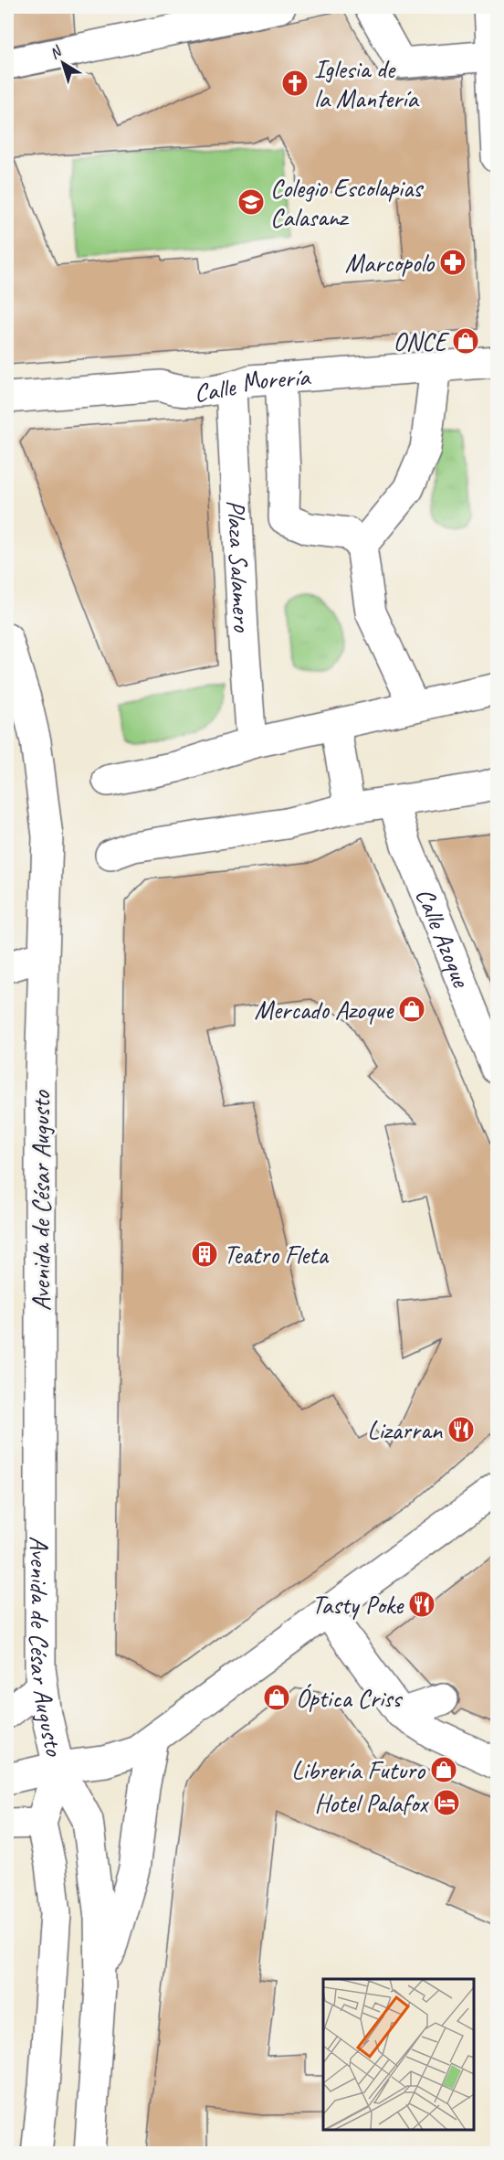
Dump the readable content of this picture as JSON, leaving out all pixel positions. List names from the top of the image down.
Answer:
{
  "streets": {
    "street": [
      "Calle Morería",
      "Plaza Salamero",
      "Calle Azoque",
      "Avenida de César Augusto"
    ]
  },
  "crossings": [
    ["Calle Morería", "Plaza Salamero"]
  ],
  "places": {
    "church": ["Iglesia de la Mantería"],
    "school or university": ["Colegio Escolapias Calasanz"],
    "pharmacy": ["Marcopolo"],
    "shop": [
      "ONCE",
      "Mercado Azoque",
      "Óptica Criss",
      "Librería Futuro"
    ],
    "building": ["Teatro Fleta"],
    "restaurant": ["Lizarran", "Tasty Poke"],
    "hotel": ["Hotel Palafox"]
  },
  "north": "top left"
}
